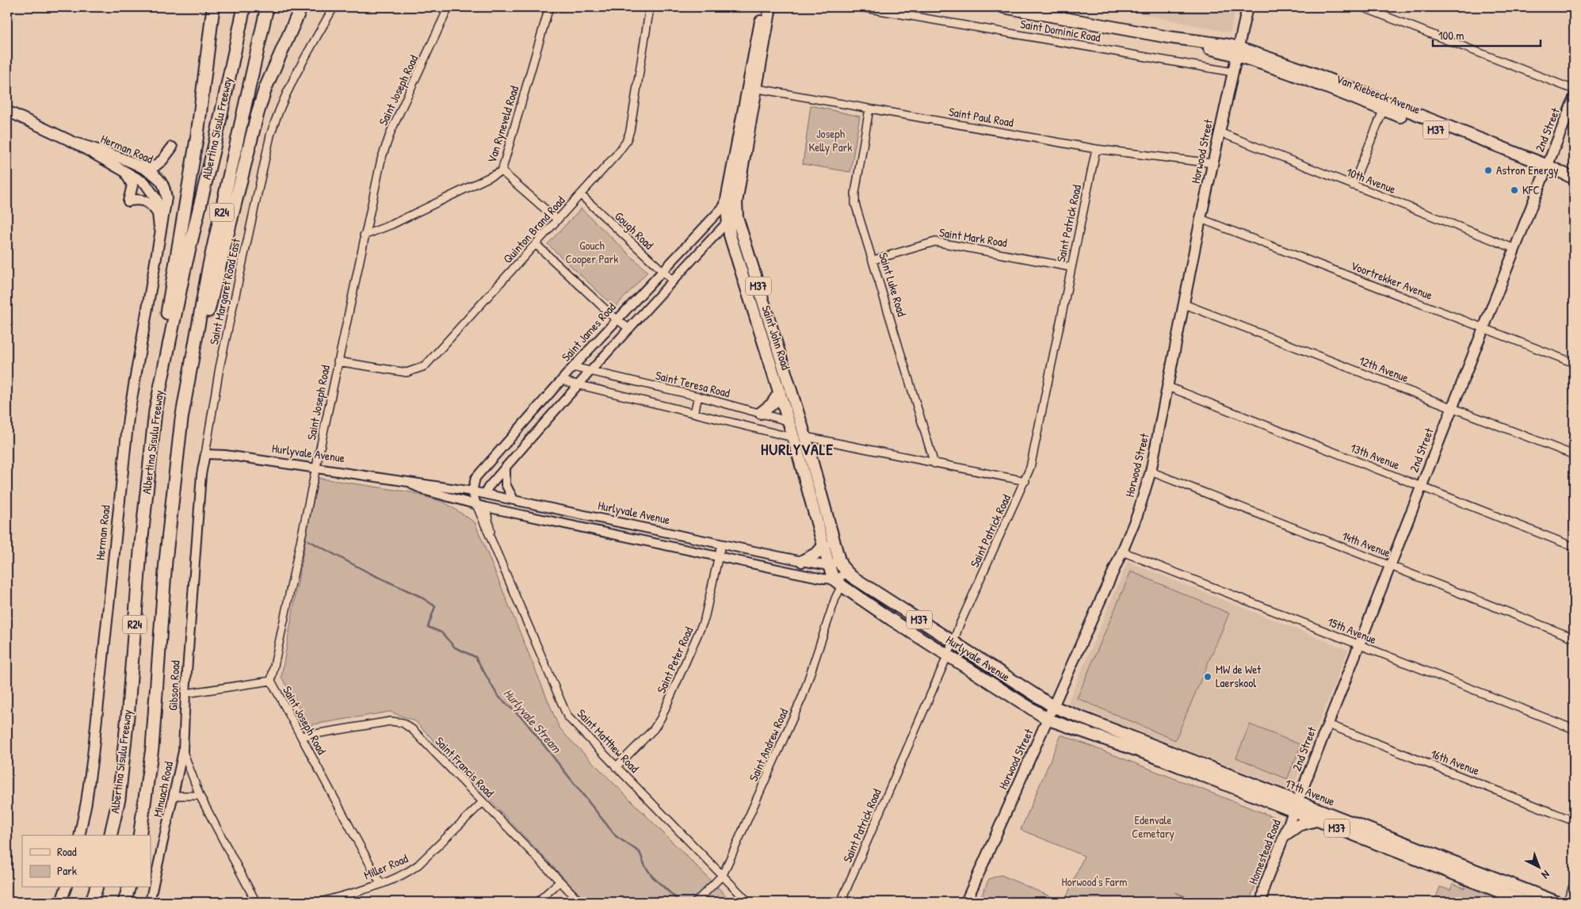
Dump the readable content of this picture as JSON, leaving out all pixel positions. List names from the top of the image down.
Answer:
{
  "streets": {
    "highway": ["Albertina Sisulu Freeway", "R24"],
    "main road": [
      "Van Riebeeck Avenue",
      "M37",
      "2nd Street",
      "Herman Road",
      "Horwood Street",
      "Saint John Road",
      "Hurlyvale Avenue",
      "17th Avenue",
      "Homestead Road"
    ],
    "street": [
      "Saint Dominic Road",
      "Saint Joseph Road",
      "Saint Paul Road",
      "Van Ryneveld Road",
      "10th Avenue",
      "Saint Patrick Road",
      "Quinton Brand Road",
      "Gough Road",
      "Saint Mark Road",
      "Voortrekker Avenue",
      "Saint Luke Road",
      "Saint Margaret Road East",
      "Saint James Road",
      "12th Avenue",
      "Saint Teresa Road",
      "13th Avenue",
      "14th Avenue",
      "15th Avenue",
      "Saint Peter Road",
      "Gibson Road",
      "Saint Matthew Road",
      "Saint Andrew Road",
      "16th Avenue",
      "Saint Francis Road",
      "Minuach Road",
      "Miller Road"
    ]
  },
  "crossings": [
    ["Saint Dominic Road", "Horwood Street"],
    ["Saint Joseph Road", "Van Ryneveld Road"],
    ["Saint Joseph Road", "Quinton Brand Road"],
    ["Saint Joseph Road", "Hurlyvale Avenue"],
    ["Saint Joseph Road", "Saint Francis Road"],
    ["Saint Joseph Road", "Miller Road"],
    ["Van Riebeeck Avenue", "2nd Street"],
    ["Van Riebeeck Avenue", "Horwood Street"],
    ["Saint Paul Road", "Horwood Street"],
    ["Saint Paul Road", "Saint Patrick Road"],
    ["Saint Paul Road", "Saint Luke Road"],
    ["Saint Paul Road", "Saint John Road"],
    ["Albertina Sisulu Freeway", "R24"],
    ["2nd Street", "10th Avenue"],
    ["2nd Street", "Voortrekker Avenue"],
    ["2nd Street", "12th Avenue"],
    ["2nd Street", "13th Avenue"],
    ["2nd Street", "14th Avenue"],
    ["2nd Street", "15th Avenue"],
    ["2nd Street", "16th Avenue"],
    ["2nd Street", "17th Avenue"],
    ["2nd Street", "Homestead Road"],
    ["Horwood Street", "10th Avenue"],
    ["Horwood Street", "Voortrekker Avenue"],
    ["Horwood Street", "12th Avenue"],
    ["Horwood Street", "Hurlyvale Avenue"],
    ["Horwood Street", "13th Avenue"],
    ["Horwood Street", "14th Avenue"],
    ["Horwood Street", "15th Avenue"],
    ["Horwood Street", "17th Avenue"],
    ["Saint Patrick Road", "Saint Mark Road"],
    ["Saint Patrick Road", "Saint Teresa Road"],
    ["Saint Patrick Road", "Hurlyvale Avenue"],
    ["Quinton Brand Road", "Gough Road"],
    ["Gough Road", "Saint James Road"],
    ["Saint Mark Road", "Saint Luke Road"],
    ["Saint Luke Road", "Saint Teresa Road"],
    ["Saint Margaret Road East", "Hurlyvale Avenue"],
    ["Saint Margaret Road East", "Gibson Road"],
    ["Saint James Road", "Saint John Road"],
    ["Saint James Road", "Saint Teresa Road"],
    ["Saint James Road", "Hurlyvale Avenue"],
    ["Saint James Road", "Saint Matthew Road"],
    ["Saint John Road", "Saint Teresa Road"],
    ["Saint John Road", "Hurlyvale Avenue"],
    ["Saint John Road", "Saint Andrew Road"],
    ["Hurlyvale Avenue", "Saint Peter Road"],
    ["Hurlyvale Avenue", "Gibson Road"],
    ["Hurlyvale Avenue", "Saint Matthew Road"],
    ["Hurlyvale Avenue", "Saint Andrew Road"],
    ["Hurlyvale Avenue", "17th Avenue"],
    ["Saint Peter Road", "Saint Matthew Road"],
    ["Gibson Road", "Minuach Road"],
    ["Saint Matthew Road", "Saint Andrew Road"],
    ["Saint Francis Road", "Miller Road"],
    ["17th Avenue", "Homestead Road"]
  ],
  "districts": ["HURLYVALE"],
  "water": ["Hurlyvale Stream"],
  "parks": [
    "Joseph Kelly Park",
    "Gouch Cooper Park",
    "Edenvale Cemetary",
    "Horwood's Farm"
  ],
  "places": ["Astron Energy", "KFC", "MW de Wet Laerskool"],
  "legend": ["Road", "Park"],
  "scale_bar": "100 m",
  "north": "bottom right"
}
